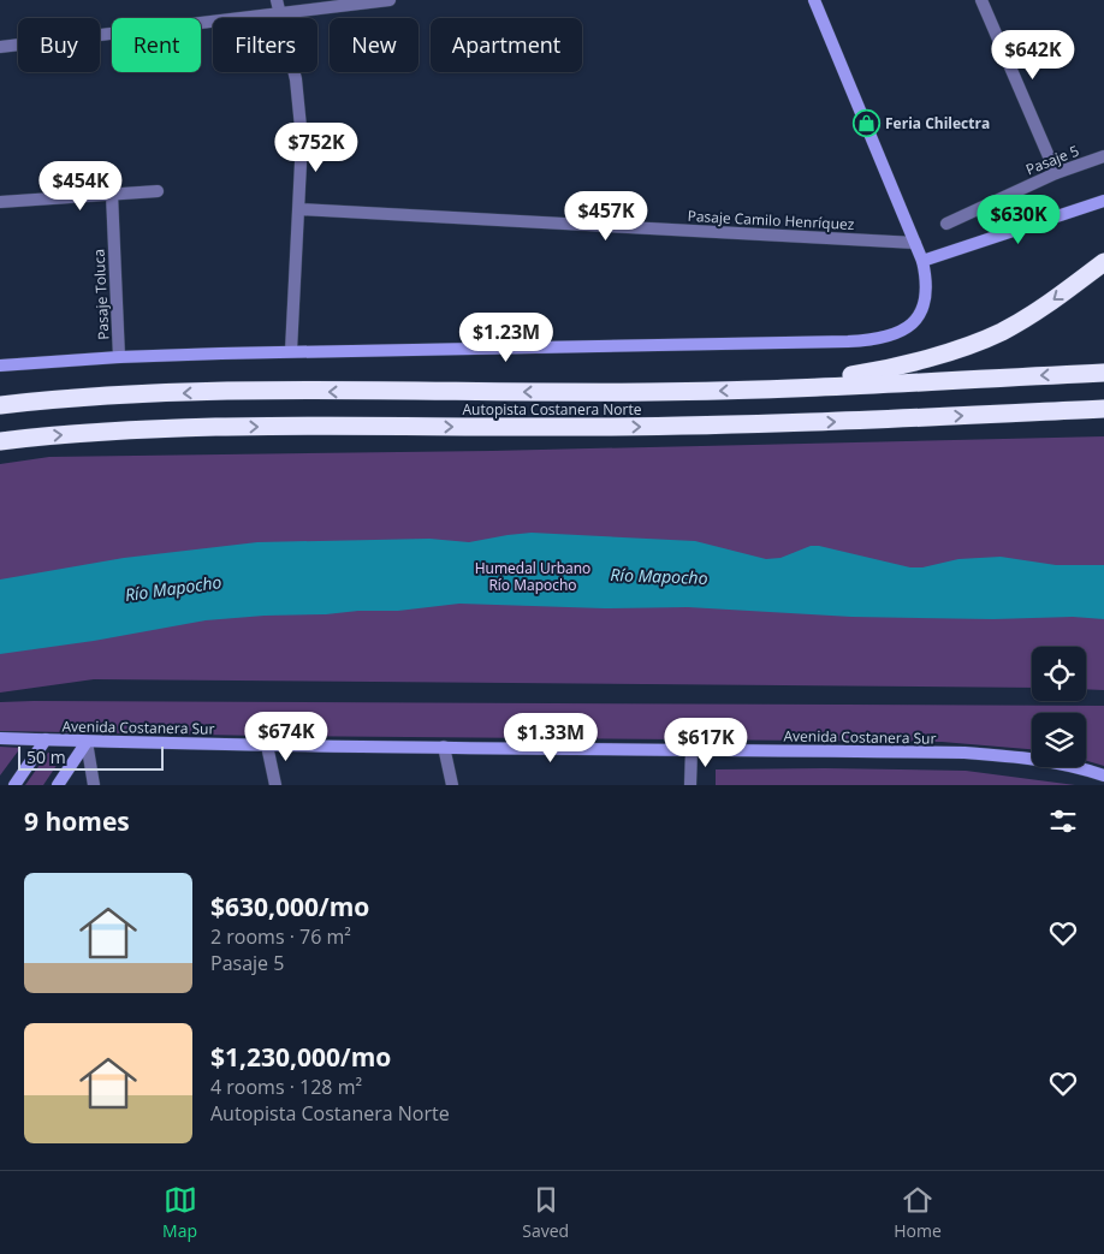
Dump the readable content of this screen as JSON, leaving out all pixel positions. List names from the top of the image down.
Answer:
{
  "streets": {
    "highway": ["Autopista Costanera Norte"],
    "street": [
      "Pasaje 5",
      "Pasaje Camilo Henríquez",
      "Pasaje Toluca",
      "Avenida Costanera Sur"
    ]
  },
  "water": ["Río Mapocho"],
  "parks": ["Humedal Urbano Río Mapocho"],
  "places": {
    "shop": ["Feria Chilectra"]
  },
  "scale_bar": "50 m",
  "page": {
    "chip": [
      "Buy",
      "Rent",
      "Filters",
      "New",
      "Apartment"
    ],
    "price": [
      "$642K",
      "$752K",
      "$454K",
      "$457K",
      "$630K",
      "$1.23M",
      "$674K",
      "$1.33M",
      "$617K"
    ],
    "scale": "50 m",
    "heading": "9 homes",
    "list": [
      {
        "name": "$630,000/mo",
        "note": "2 rooms · 76 m² · Pasaje 5"
      },
      {
        "name": "$1,230,000/mo",
        "note": "4 rooms · 128 m² · Autopista Costanera Norte"
      }
    ],
    "tabs": ["Map", "Saved", "Home"]
  }
}
